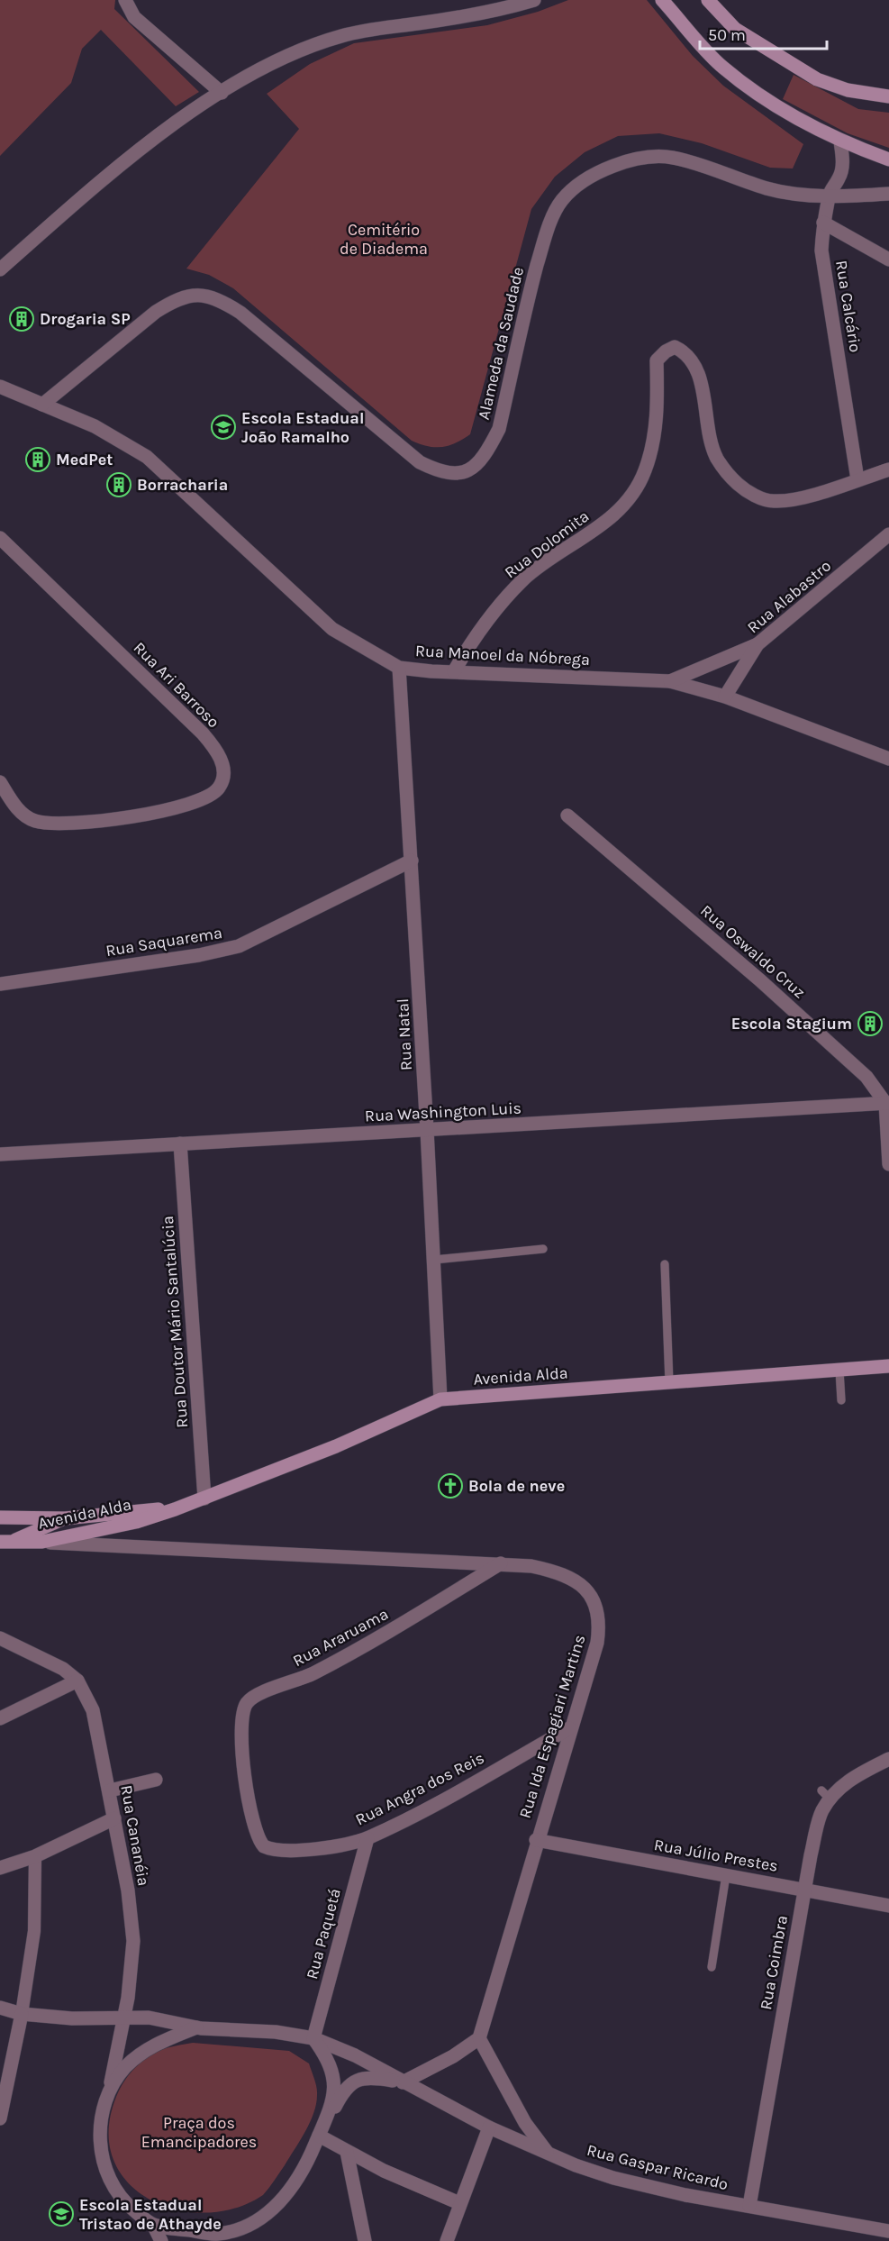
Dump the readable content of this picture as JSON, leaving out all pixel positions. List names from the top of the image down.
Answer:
{
  "streets": {
    "main road": ["Avenida Alda"],
    "street": [
      "Rua Calcário",
      "Alameda da Saudade",
      "Rua Dolomita",
      "Rua Alabastro",
      "Rua Manoel da Nóbrega",
      "Rua Ari Barroso",
      "Rua Saquarema",
      "Rua Oswaldo Cruz",
      "Rua Natal",
      "Rua Washington Luis",
      "Rua Doutor Mário Santalúcia",
      "Rua Araruama",
      "Rua Ida Espagiari Martins",
      "Rua Angra dos Reis",
      "Rua Cananéia",
      "Rua Júlio Prestes",
      "Rua Paquetá",
      "Rua Coimbra",
      "Rua Gaspar Ricardo"
    ]
  },
  "crossings": [
    ["Rua Calcário", "Alameda da Saudade"],
    ["Rua Calcário", "Rua Dolomita"],
    ["Alameda da Saudade", "Rua Manoel da Nóbrega"],
    ["Rua Dolomita", "Rua Manoel da Nóbrega"],
    ["Rua Alabastro", "Rua Manoel da Nóbrega"],
    ["Rua Manoel da Nóbrega", "Rua Natal"],
    ["Rua Saquarema", "Rua Natal"],
    ["Rua Oswaldo Cruz", "Rua Washington Luis"],
    ["Rua Natal", "Rua Washington Luis"],
    ["Rua Natal", "Avenida Alda"],
    ["Rua Washington Luis", "Rua Doutor Mário Santalúcia"],
    ["Rua Doutor Mário Santalúcia", "Avenida Alda"],
    ["Avenida Alda", "Rua Ida Espagiari Martins"],
    ["Rua Araruama", "Rua Ida Espagiari Martins"],
    ["Rua Araruama", "Rua Angra dos Reis"],
    ["Rua Ida Espagiari Martins", "Rua Angra dos Reis"],
    ["Rua Ida Espagiari Martins", "Rua Júlio Prestes"],
    ["Rua Angra dos Reis", "Rua Paquetá"],
    ["Rua Cananéia", "Rua Gaspar Ricardo"],
    ["Rua Júlio Prestes", "Rua Coimbra"],
    ["Rua Paquetá", "Rua Gaspar Ricardo"],
    ["Rua Coimbra", "Rua Gaspar Ricardo"]
  ],
  "parks": ["Cemitério de Diadema", "Praça dos Emancipadores"],
  "places": {
    "building": [
      "Drogaria SP",
      "MedPet",
      "Borracharia",
      "Escola Stagium"
    ],
    "school or university": ["Escola Estadual João Ramalho", "Escola Estadual Tristao de Athayde"],
    "church": ["Bola de neve"]
  },
  "scale_bar": "50 m"
}
